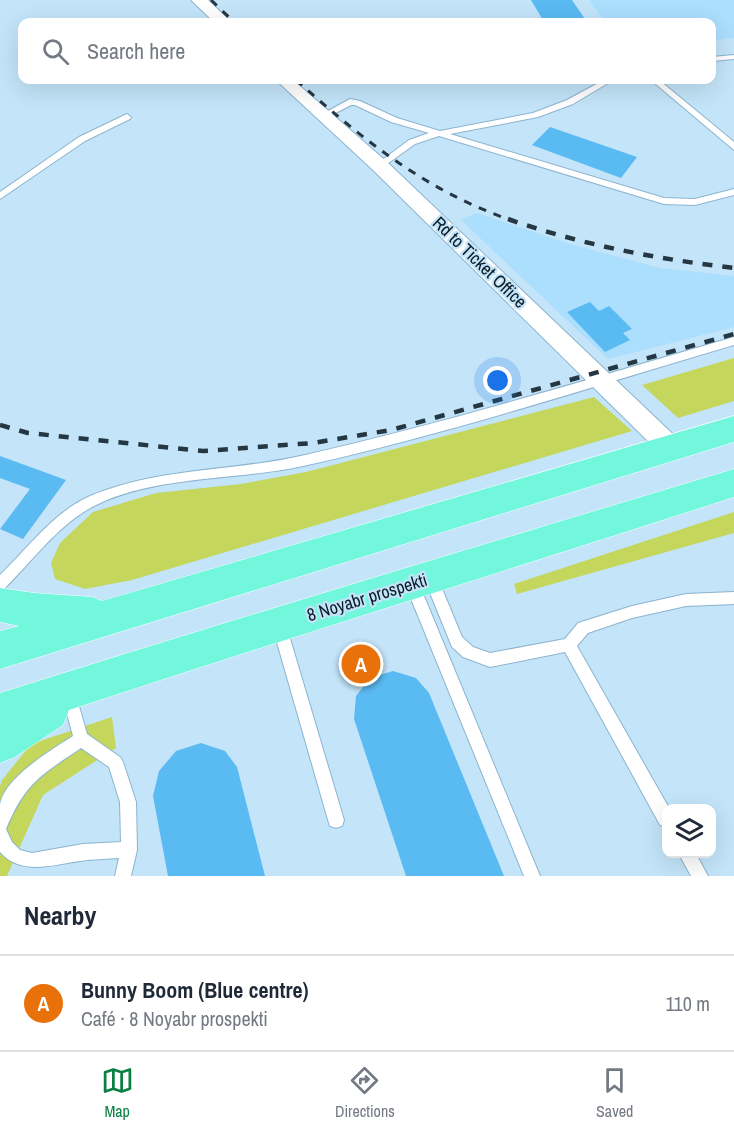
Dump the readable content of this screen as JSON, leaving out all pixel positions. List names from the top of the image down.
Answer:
{
  "streets": {
    "highway": ["8 Noyabr prospekti"],
    "street": ["Rd to Ticket Office"]
  },
  "page": {
    "search": "Search here",
    "pins": "A",
    "heading": "Nearby",
    "list": [
      {
        "mark": "A",
        "name": "Bunny Boom (Blue centre)",
        "note": "Café · 8 Noyabr prospekti",
        "value": "110 m"
      }
    ],
    "nav": ["Map", "Directions", "Saved"]
  }
}
